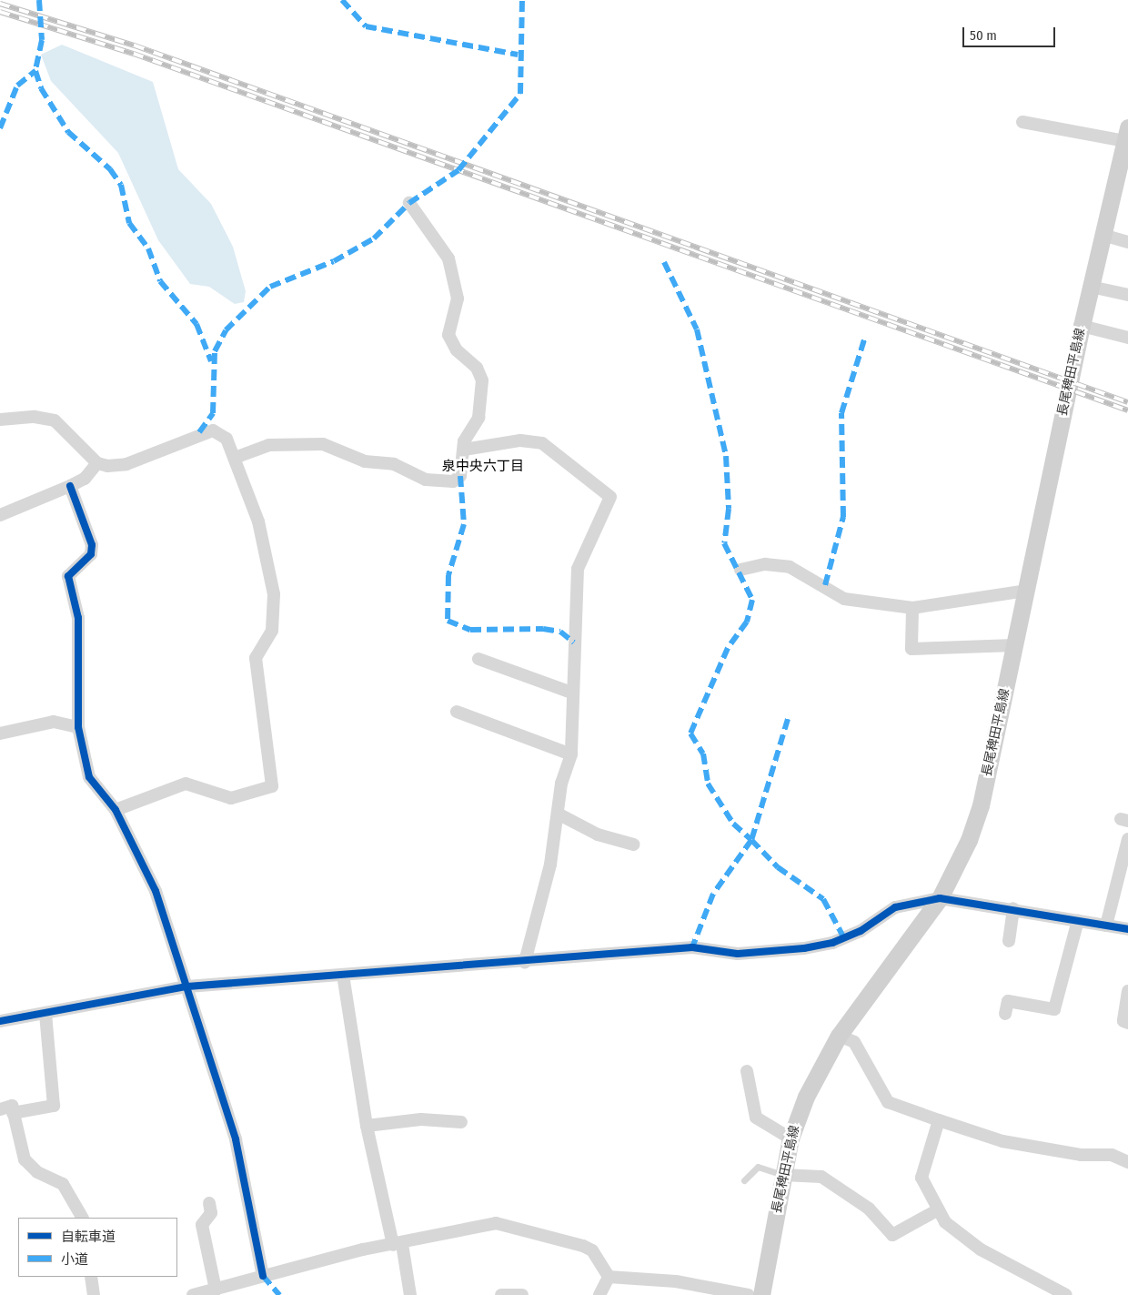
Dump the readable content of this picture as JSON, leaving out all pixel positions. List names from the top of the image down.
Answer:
{
  "streets": {
    "main road": ["長尾稗田平島線"]
  },
  "districts": ["泉中央六丁目"],
  "legend": ["自転車道", "小道"],
  "scale_bar": "50 m"
}
